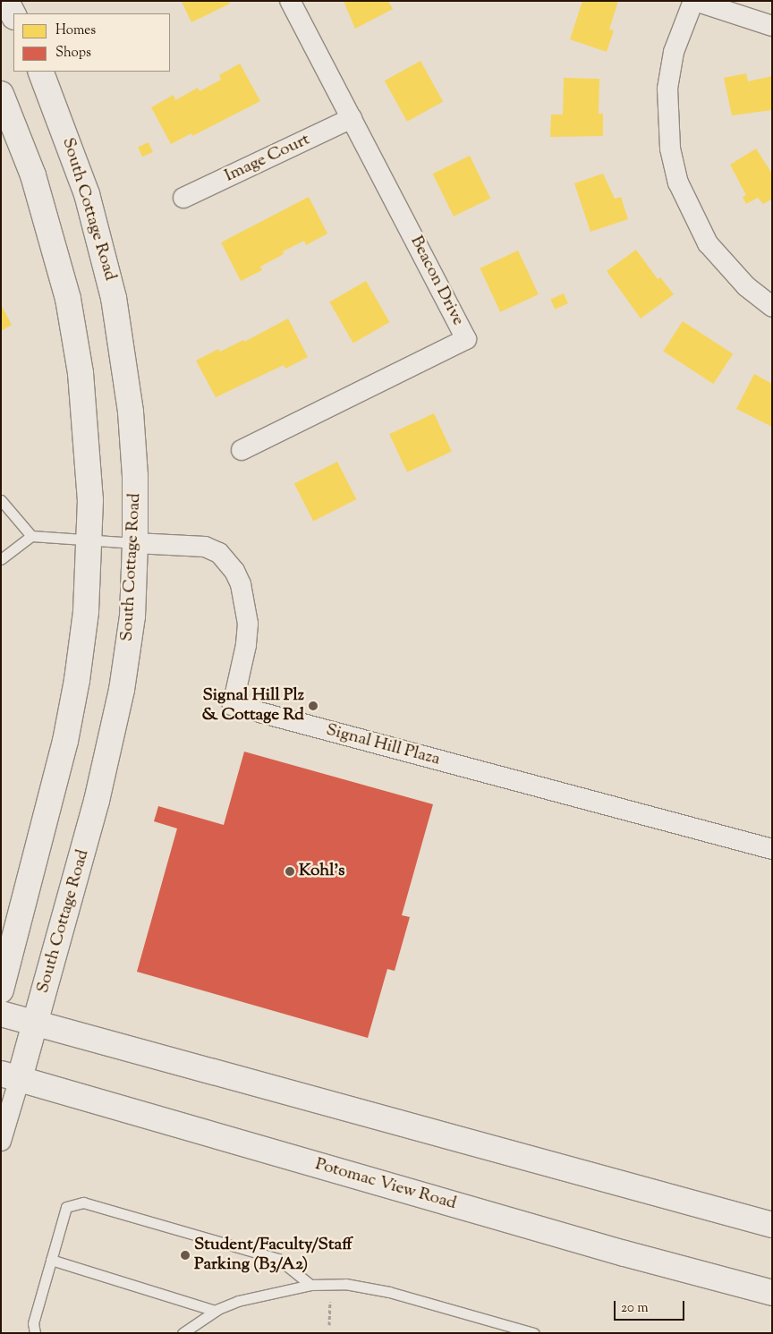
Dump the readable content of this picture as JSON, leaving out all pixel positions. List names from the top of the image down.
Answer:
{
  "streets": {
    "street": [
      "Image Court",
      "South Cottage Road",
      "Beacon Drive",
      "Signal Hill Plaza",
      "Potomac View Road"
    ]
  },
  "crossings": [
    ["Image Court", "Beacon Drive"],
    ["South Cottage Road", "Signal Hill Plaza"],
    ["South Cottage Road", "Potomac View Road"]
  ],
  "places": ["Signal Hill Plz & Cottage Rd", "Kohl's", "Student/Faculty/Staff Parking (B3/A2)"],
  "legend": ["Homes", "Shops"],
  "scale_bar": "20 m"
}
